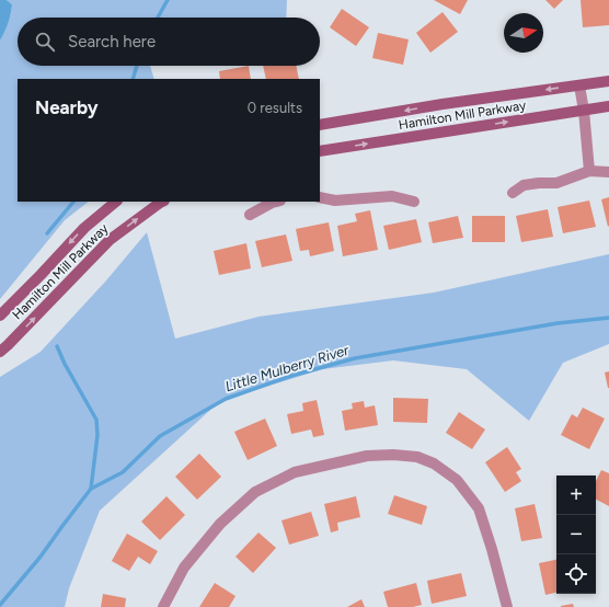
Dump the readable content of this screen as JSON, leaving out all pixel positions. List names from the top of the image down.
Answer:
{
  "streets": {
    "street": ["Hamilton Mill Parkway"]
  },
  "water": ["Little Mulberry River"],
  "north": "right",
  "page": {
    "search": "Search here",
    "heading": ["Nearby", "0 results"],
    "map_buttons": ["+", "−"]
  }
}
